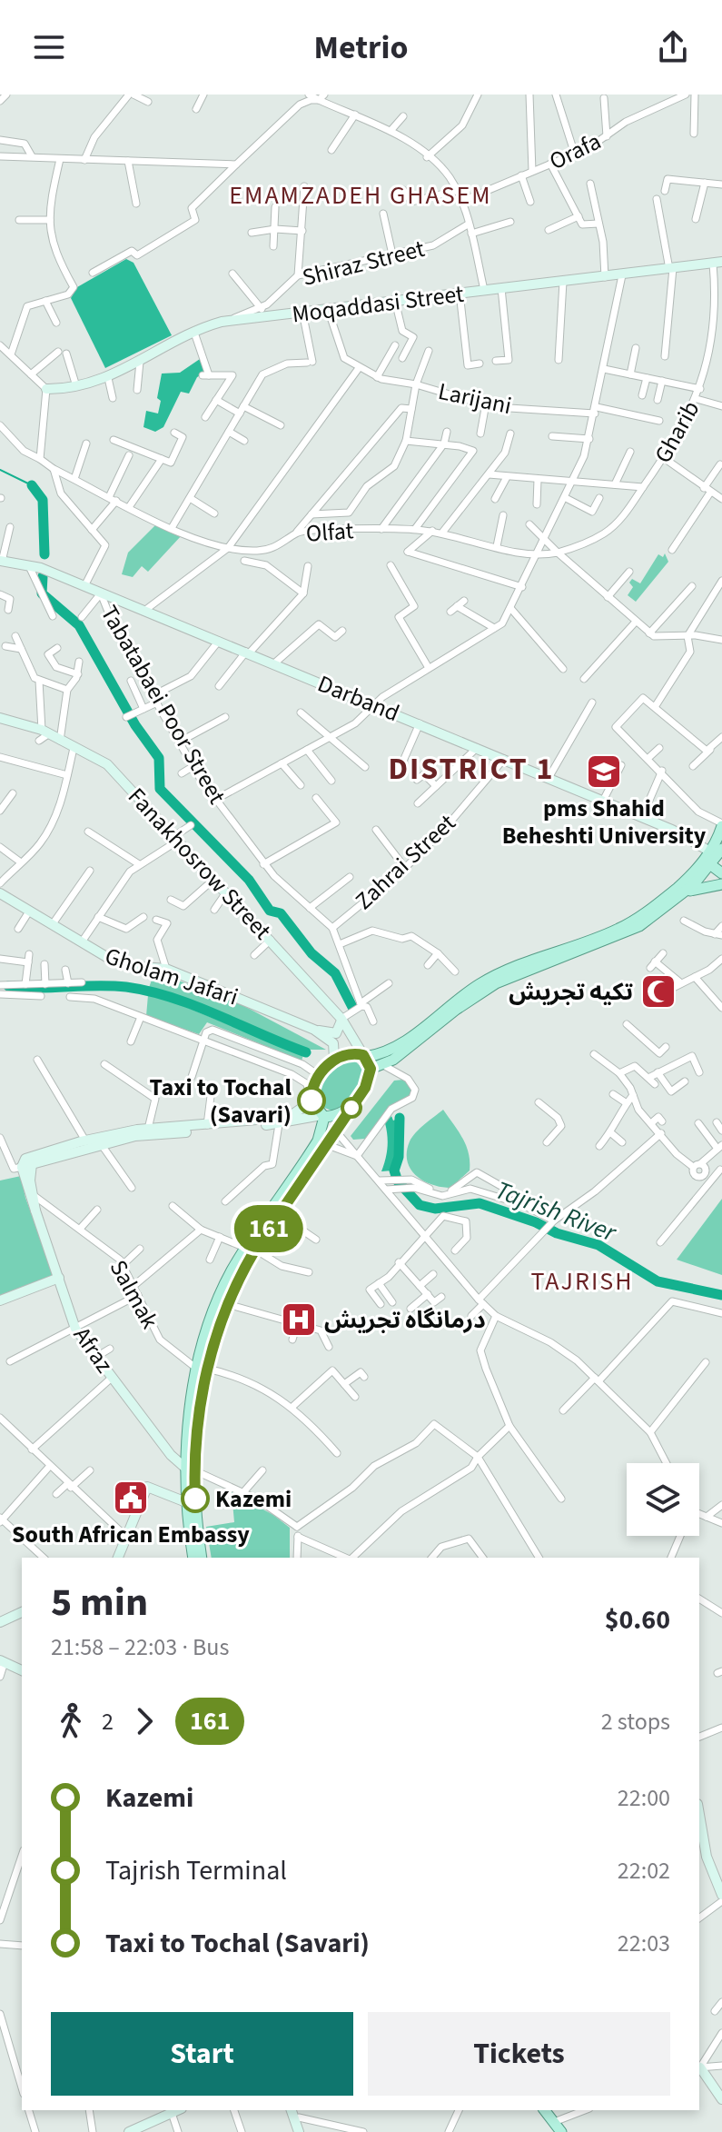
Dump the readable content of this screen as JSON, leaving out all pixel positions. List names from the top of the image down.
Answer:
{
  "streets": {
    "main road": [
      "Moqaddasi Street",
      "Darband",
      "Fanakhosrow Street",
      "Gholam Jafari",
      "Afraz"
    ],
    "street": [
      "Orafa",
      "Shiraz Street",
      "Larijani",
      "Gharib",
      "Olfat",
      "Tabatabaei Poor Street",
      "Zahrai Street",
      "Salmak"
    ]
  },
  "crossings": [
    ["Shiraz Street", "Moqaddasi Street"],
    ["Moqaddasi Street", "Gharib"],
    ["Gharib", "Olfat"],
    ["Darband", "Tabatabaei Poor Street"],
    ["Darband", "Zahrai Street"],
    ["Tabatabaei Poor Street", "Zahrai Street"]
  ],
  "districts": ["EMAMZADEH GHASEM", "DISTRICT 1", "TAJRISH"],
  "water": ["Tajrish River"],
  "places": {
    "school or university": ["pms Shahid Beheshti University"],
    "mosque": ["تکیه تجریش"],
    "other": ["Taxi to Tochal (Savari)", "Kazemi"],
    "hospital": ["درمانگاه تجریش"],
    "public building": ["South African Embassy"]
  },
  "lines": ["bus line 161"],
  "page": {
    "header": "Metrio",
    "on_map": "161",
    "heading": ["5 min", "21:58 – 22:03 · Bus", "$0.60"],
    "legs": ["2", "161", "2 stops"],
    "list": [
      {
        "name": "Kazemi",
        "value": "22:00"
      },
      {
        "name": "Tajrish Terminal",
        "value": "22:02"
      },
      {
        "name": "Taxi to Tochal (Savari)",
        "value": "22:03"
      }
    ],
    "buttons": ["Start", "Tickets"]
  }
}
